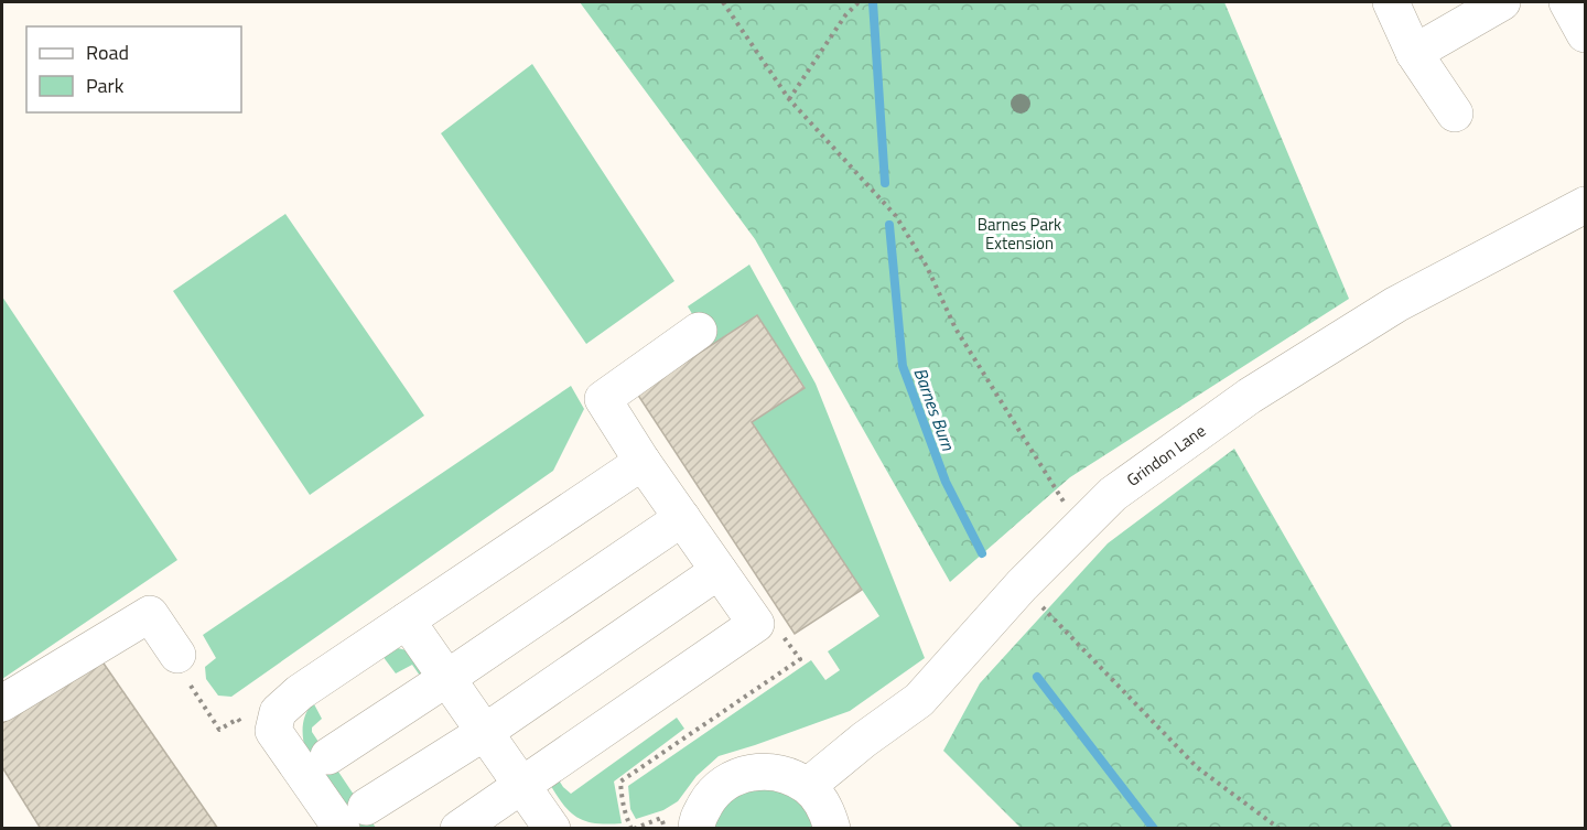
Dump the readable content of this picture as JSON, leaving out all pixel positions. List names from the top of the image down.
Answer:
{
  "streets": {
    "street": ["Grindon Lane"]
  },
  "water": ["Barnes Burn"],
  "parks": ["Barnes Park Extension"],
  "legend": ["Road", "Park"]
}
